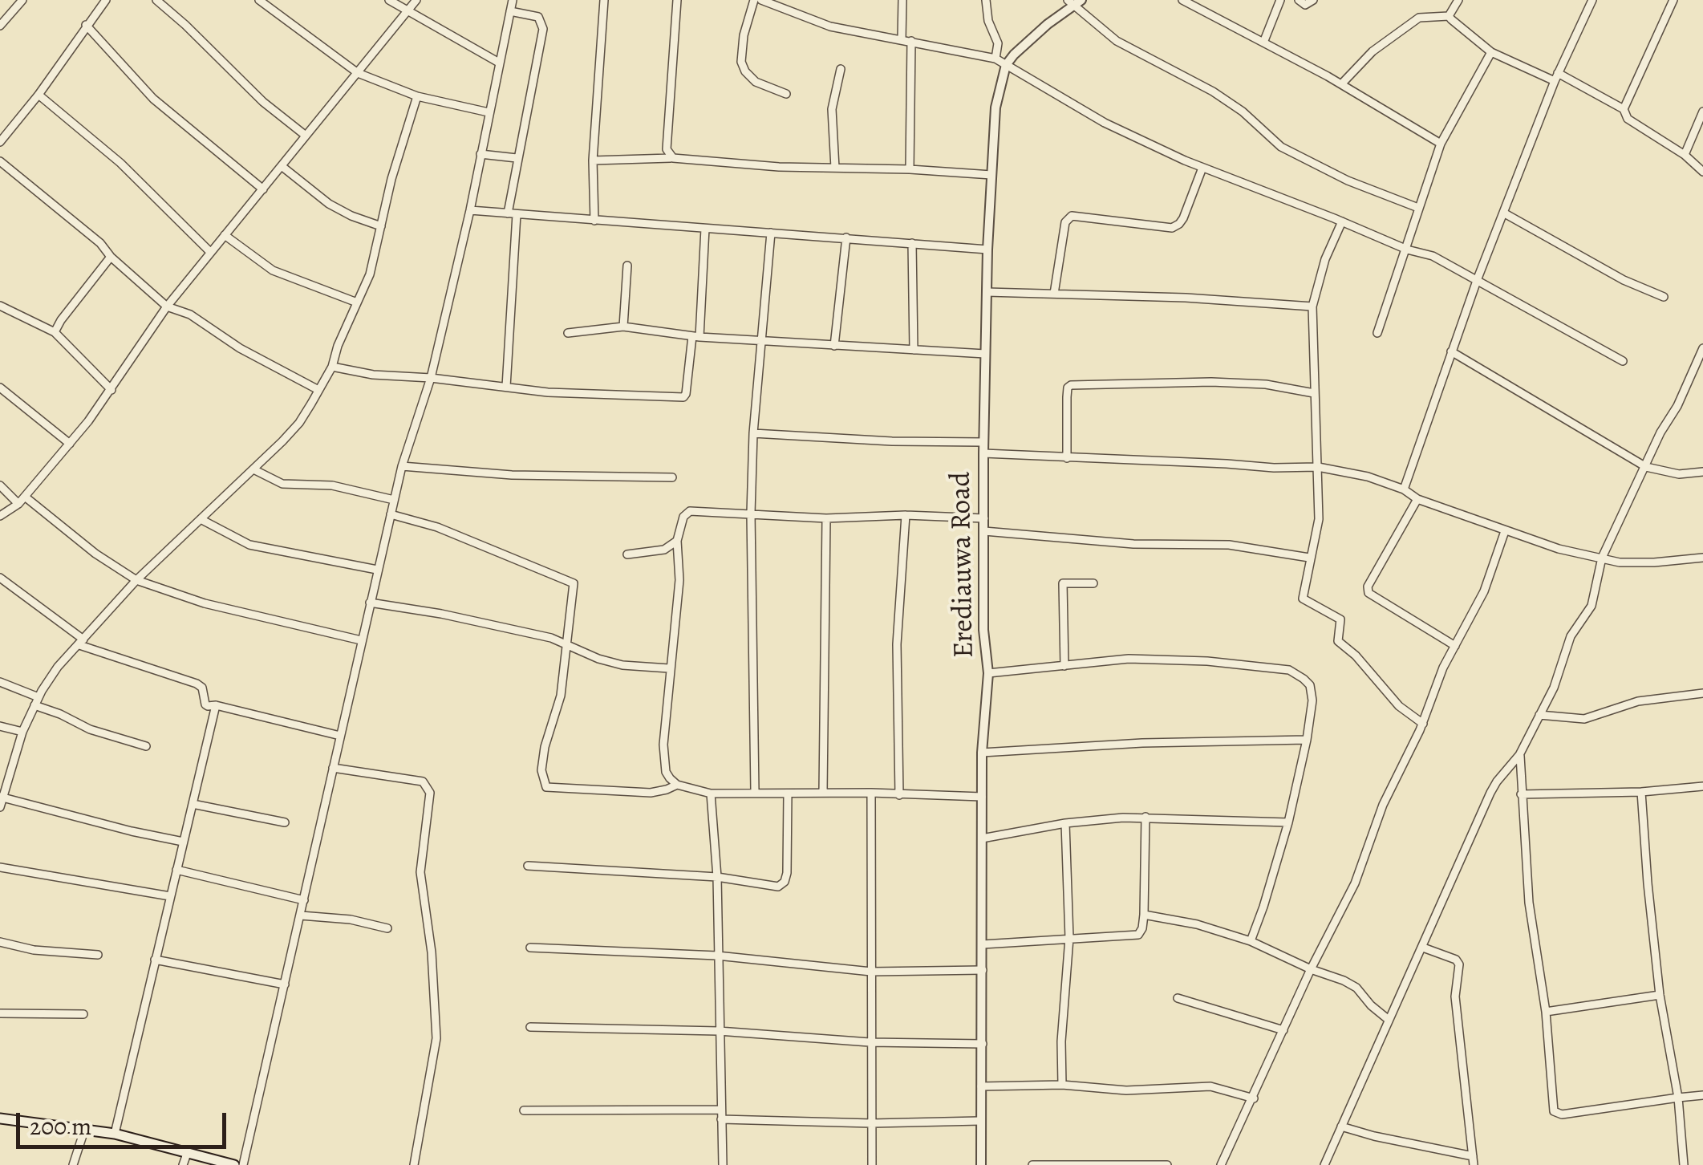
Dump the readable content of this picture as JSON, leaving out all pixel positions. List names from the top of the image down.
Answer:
{
  "streets": {
    "street": ["Erediauwa Road"]
  },
  "scale_bar": "200 m"
}
